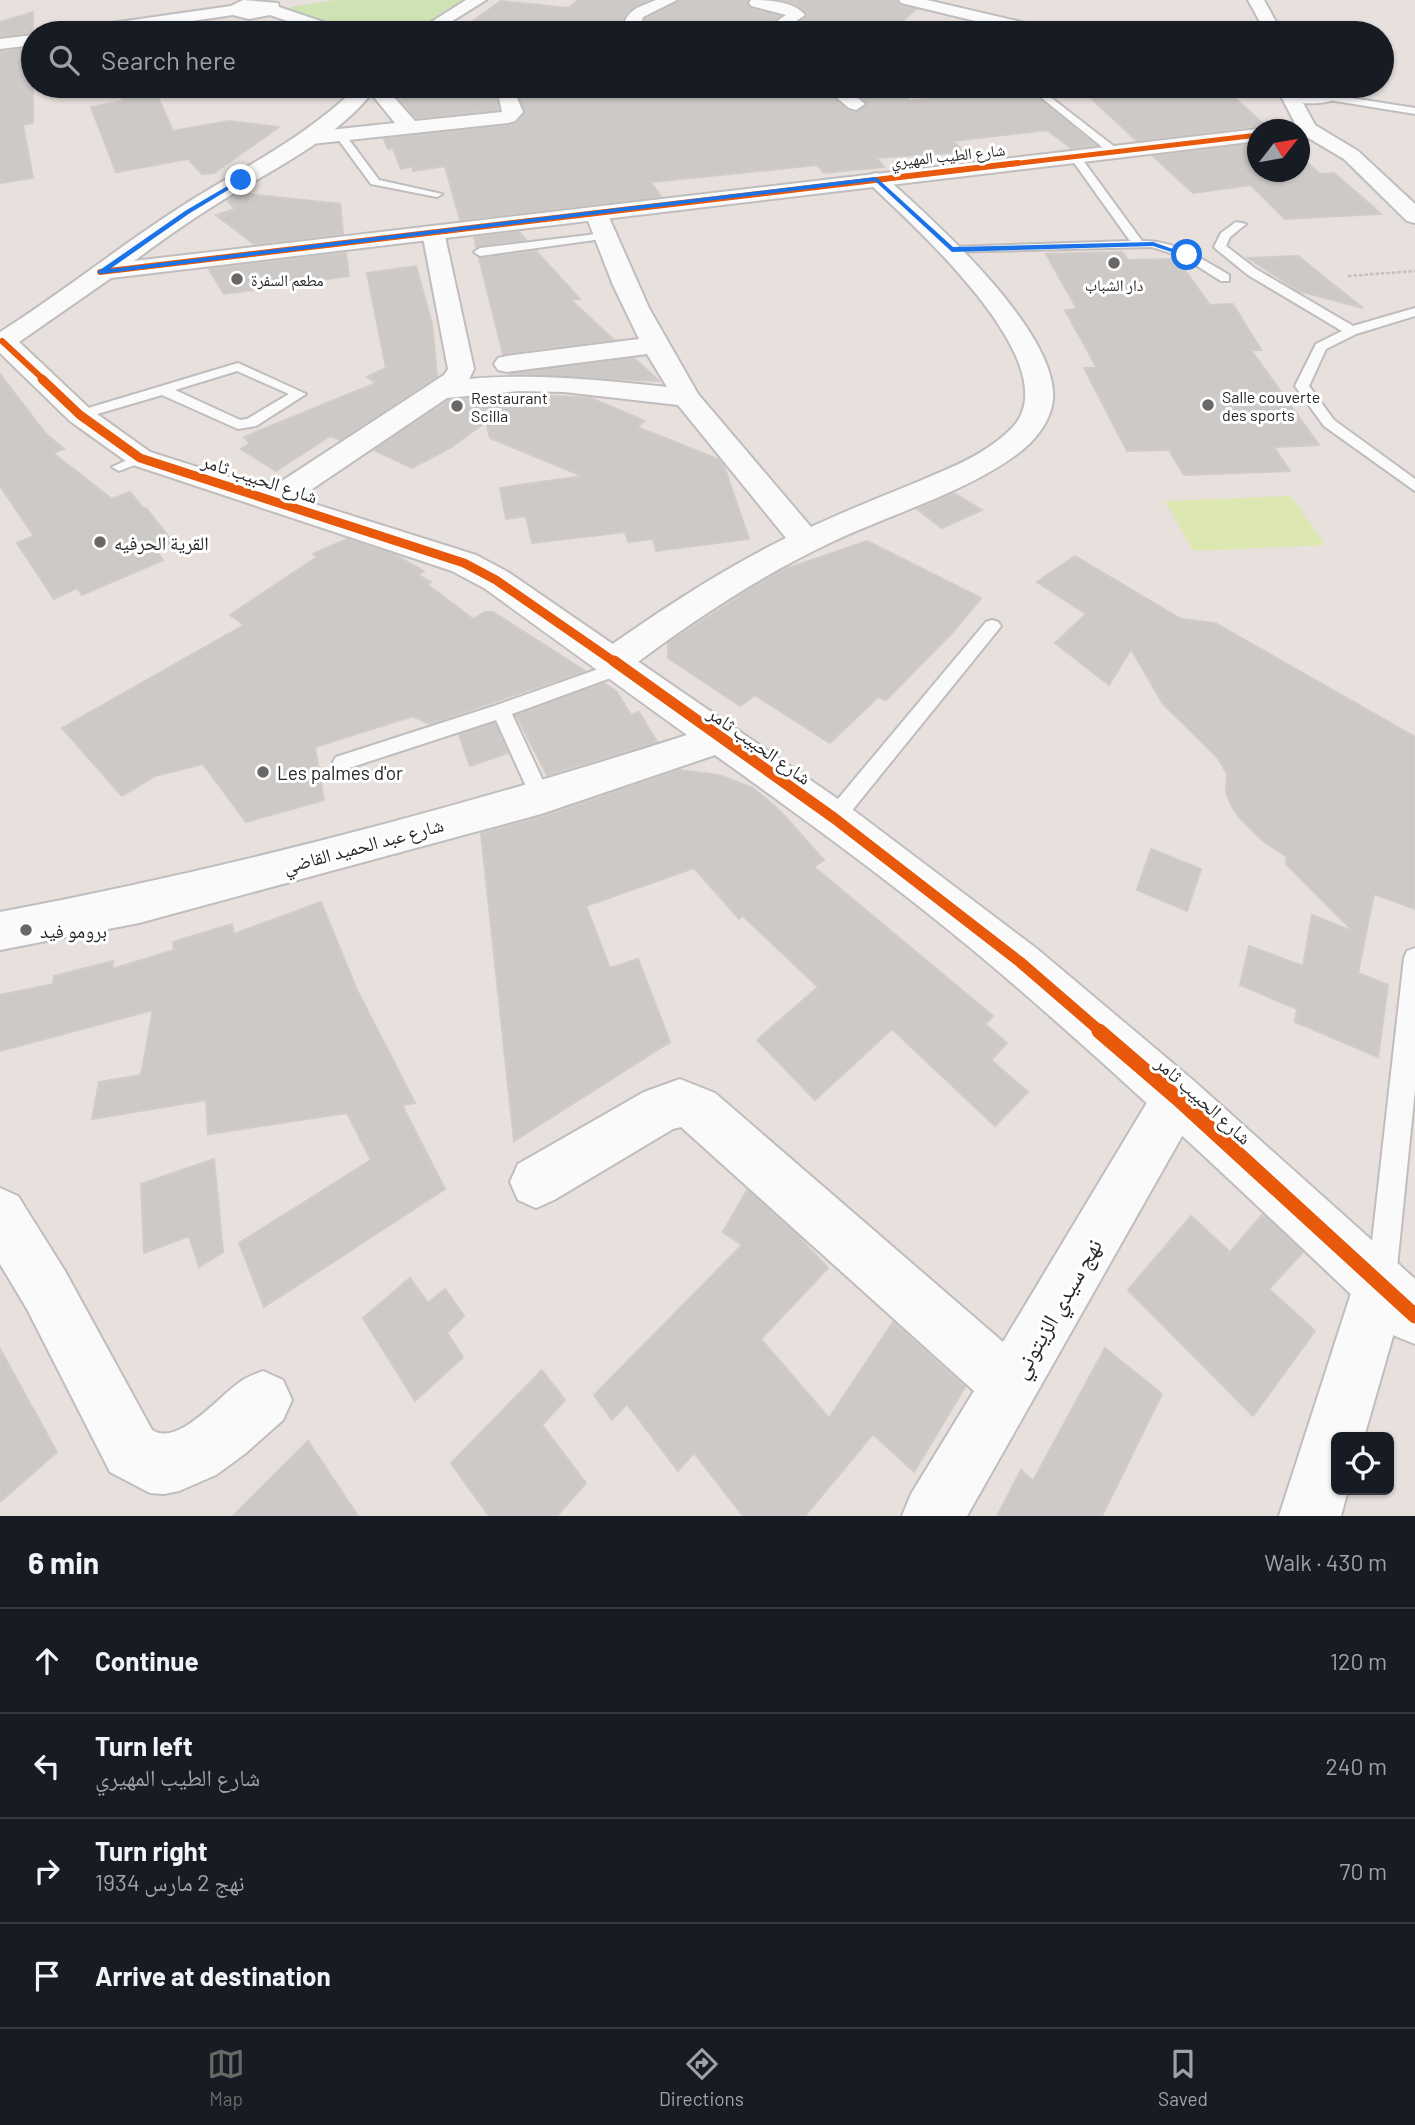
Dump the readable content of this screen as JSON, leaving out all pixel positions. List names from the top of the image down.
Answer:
{
  "streets": {
    "street": [
      "شارع الطيب المهيري",
      "شارع الحبيب ثامر",
      "شارع عبد الحميد القاضي",
      "نهج سيدي الزيتوني"
    ]
  },
  "crossings": [
    ["شارع الحبيب ثامر", "شارع عبد الحميد القاضي"],
    ["شارع الحبيب ثامر", "نهج سيدي الزيتوني"]
  ],
  "places": [
    "دار الشباب",
    "مطعم السفرة",
    "Salle couverte des sports",
    "Restaurant Scilla",
    "القرية الحرفيه",
    "Les palmes d'or",
    "برومو فيد"
  ],
  "north": "top right",
  "page": {
    "search": "Search here",
    "heading": ["6 min", "Walk · 430 m"],
    "list": [
      ["Continue", "120 m"],
      ["Turn left", "شارع الطيب المهيري", "240 m"],
      ["Turn right", "نهج 2 مارس 1934", "70 m"],
      "Arrive at destination"
    ],
    "nav": ["Map", "Directions", "Saved"]
  }
}
